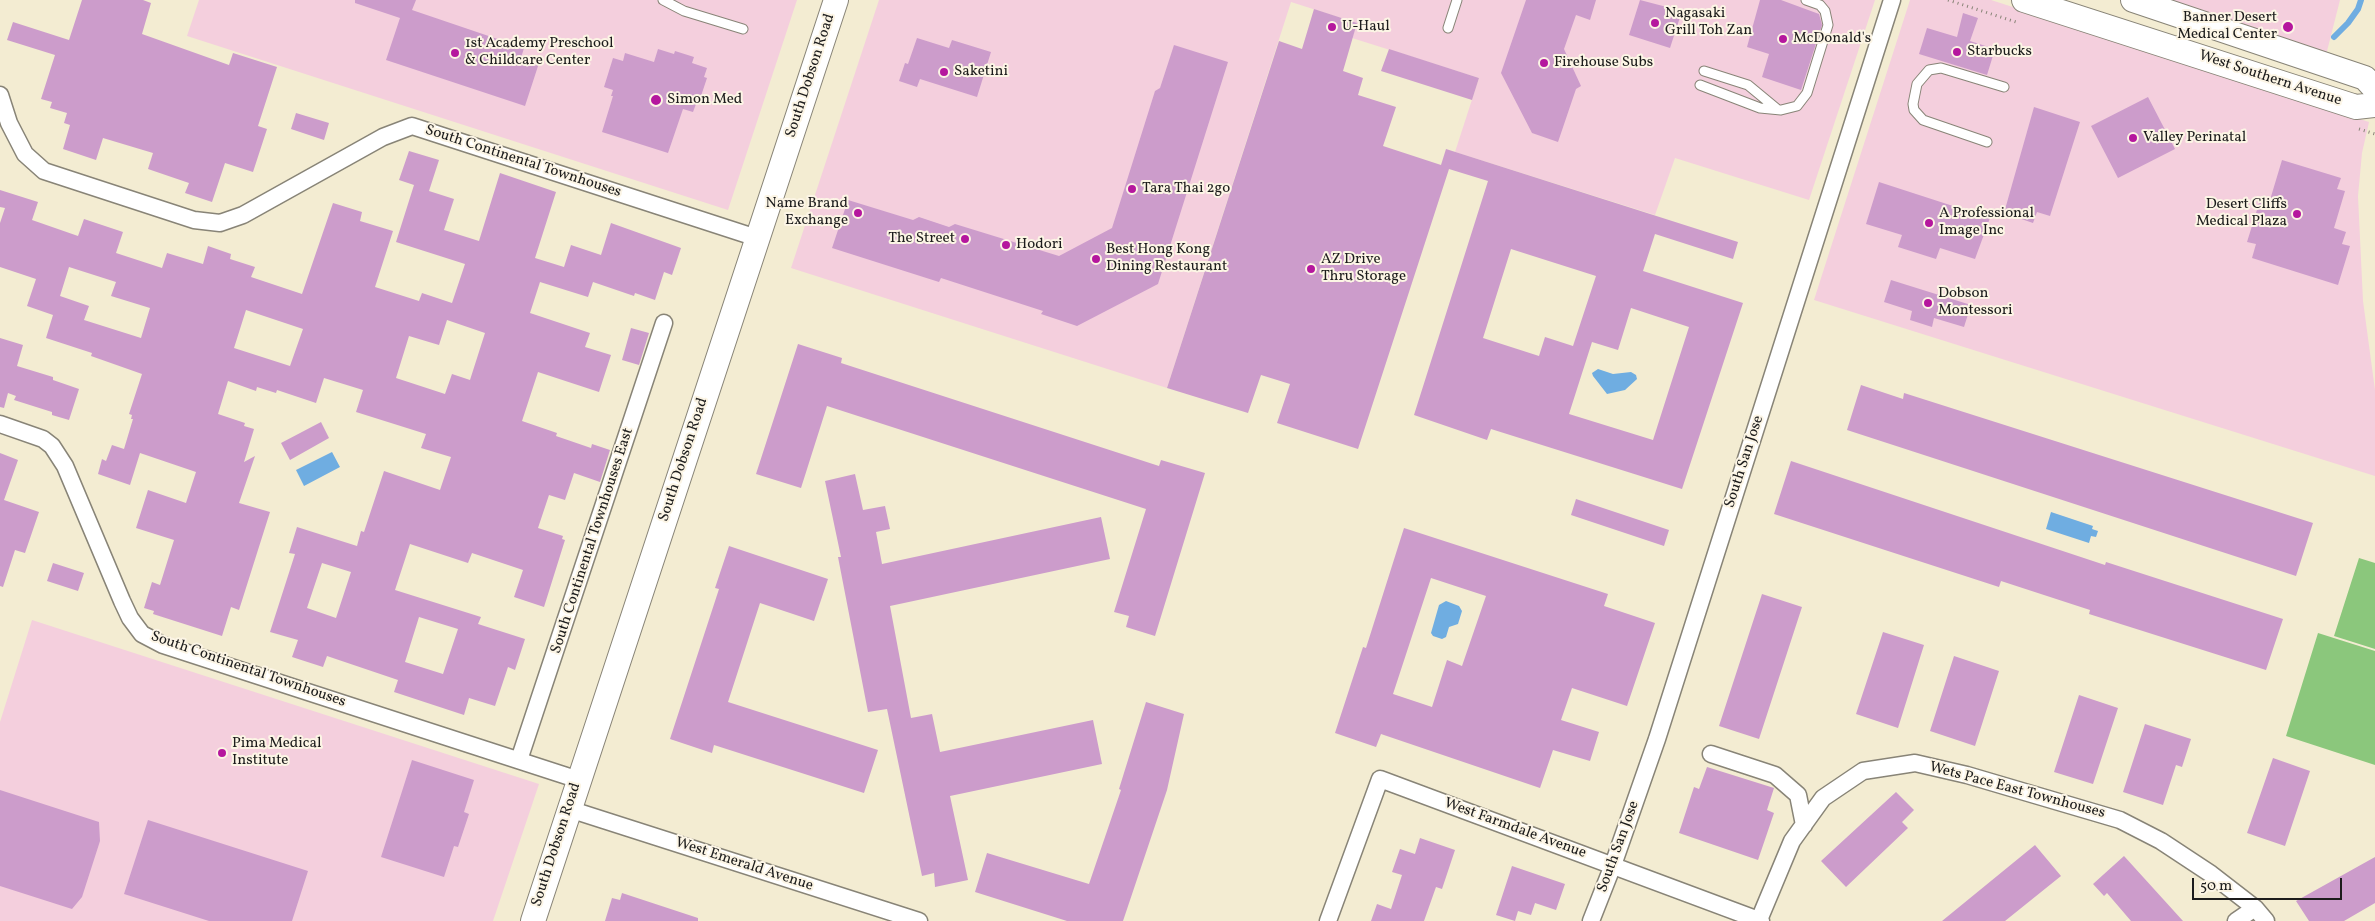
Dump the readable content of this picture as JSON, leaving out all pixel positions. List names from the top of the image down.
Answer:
{
  "streets": {
    "main road": ["South Dobson Road", "West Southern Avenue"],
    "street": [
      "South Continental Townhouses",
      "South San Jose",
      "South Continental Townhouses East",
      "Wets Pace East Townhouses",
      "West Farmdale Avenue",
      "West Emerald Avenue"
    ]
  },
  "crossings": [
    ["South Dobson Road", "South Continental Townhouses"],
    ["South Dobson Road", "West Emerald Avenue"],
    ["South Continental Townhouses", "South Continental Townhouses East"],
    ["South San Jose", "West Farmdale Avenue"],
    ["Wets Pace East Townhouses", "West Farmdale Avenue"]
  ],
  "places": [
    "Nagasaki Grill Toh Zan",
    "U-Haul",
    "Banner Desert Medical Center",
    "McDonald's",
    "Starbucks",
    "1st Academy Preschool & Childcare Center",
    "Firehouse Subs",
    "Saketini",
    "Simon Med",
    "Valley Perinatal",
    "Tara Thai 2go",
    "Name Brand Exchange",
    "Desert Cliffs Medical Plaza",
    "A Professional Image Inc",
    "The Street",
    "Hodori",
    "Best Hong Kong Dining Restaurant",
    "AZ Drive Thru Storage",
    "Dobson Montessori",
    "Pima Medical Institute"
  ],
  "scale_bar": "50 m"
}
